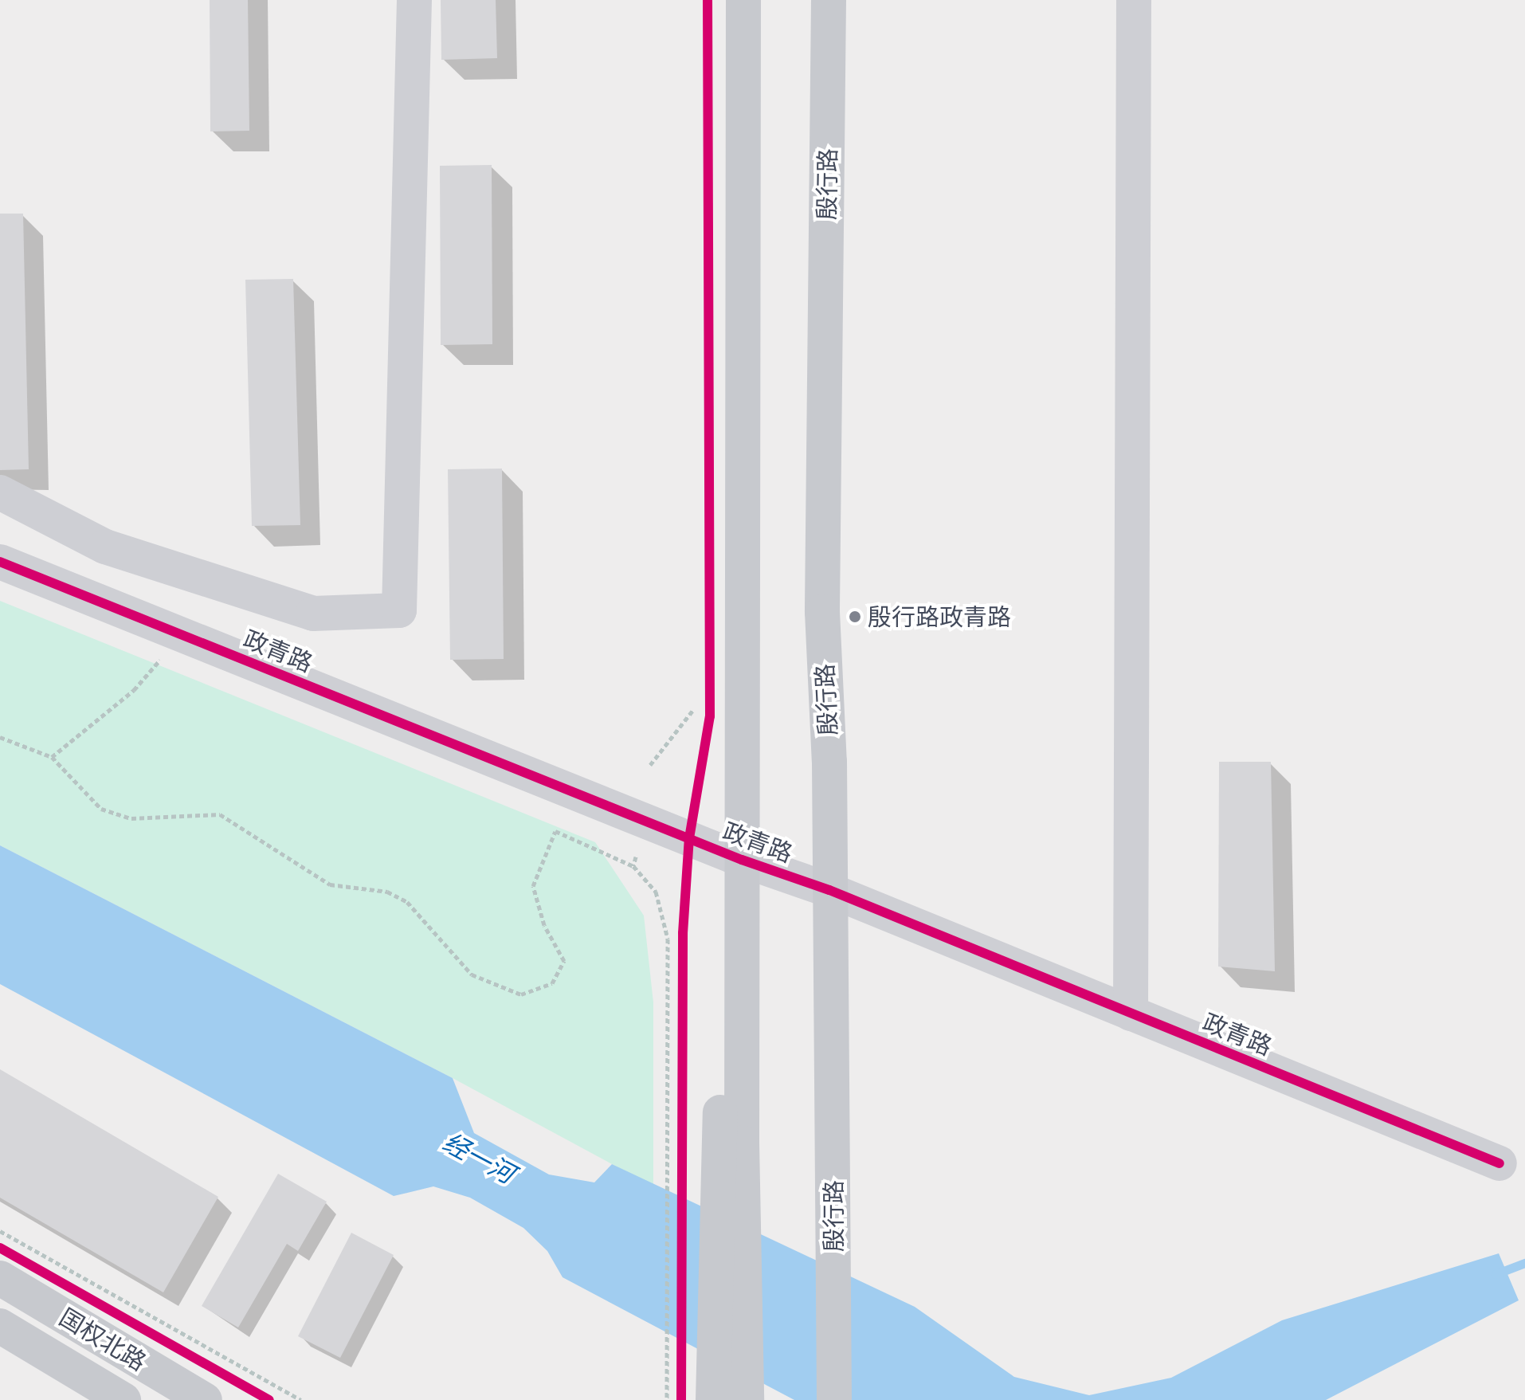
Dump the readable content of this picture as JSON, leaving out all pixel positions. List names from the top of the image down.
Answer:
{
  "streets": {
    "main road": ["殷行路", "国权北路"],
    "street": ["政青路"]
  },
  "crossings": [
    ["殷行路", "政青路"]
  ],
  "water": ["经一河"],
  "places": ["殷行路政青路"]
}
